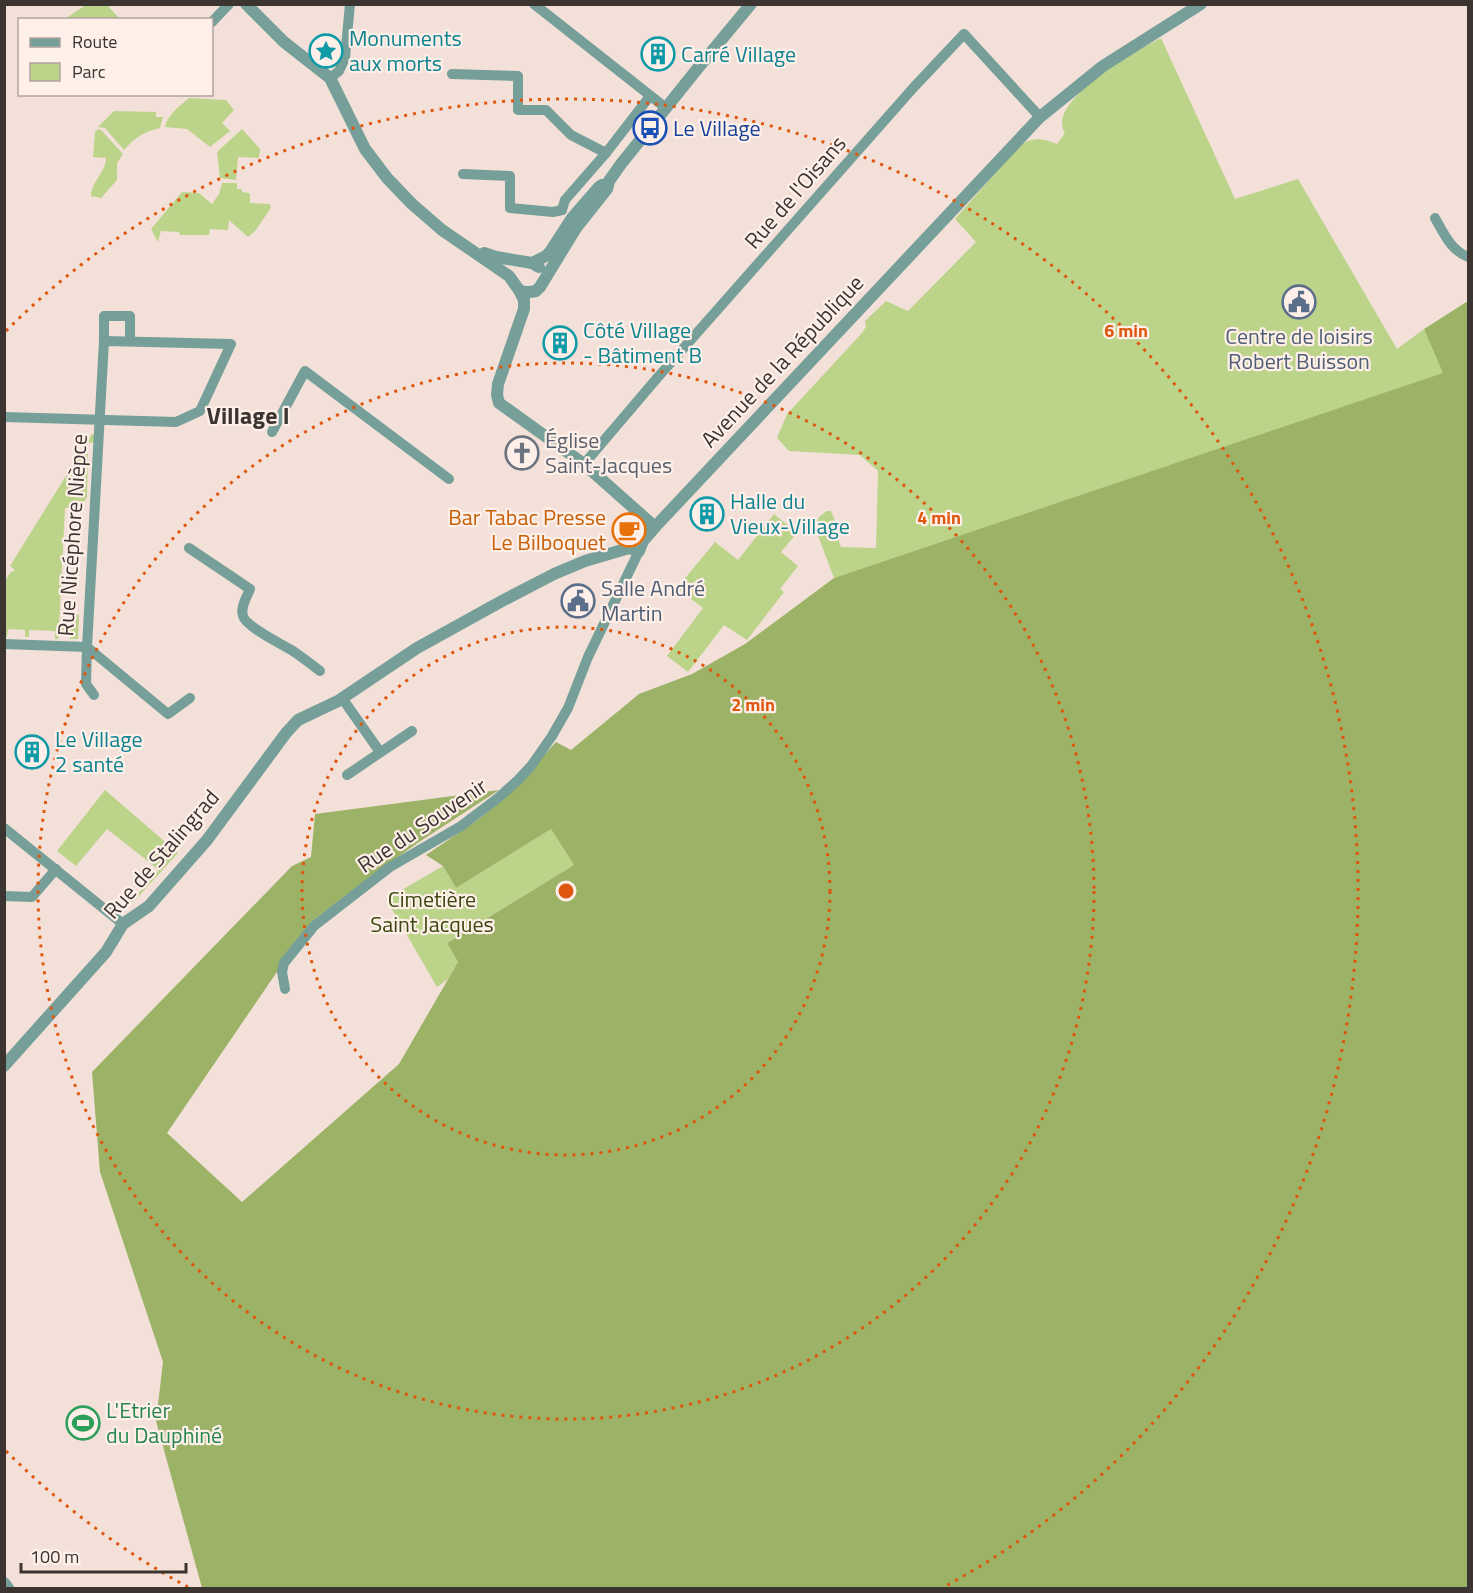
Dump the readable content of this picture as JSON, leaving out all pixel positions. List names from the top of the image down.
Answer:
{
  "streets": {
    "street": [
      "Rue de l'Oisans",
      "Avenue de la République",
      "Rue Nicéphore Nièpce",
      "Rue du Souvenir",
      "Rue de Stalingrad"
    ]
  },
  "crossings": [
    ["Rue de l'Oisans", "Avenue de la République"],
    ["Avenue de la République", "Rue du Souvenir"]
  ],
  "districts": ["Village I"],
  "parks": ["Cimetière Saint Jacques"],
  "places": {
    "place": ["Monuments aux morts"],
    "building": [
      "Carré Village",
      "Côté Village - Bâtiment B",
      "Halle du Vieux-Village",
      "Le Village 2 santé"
    ],
    "bus stop": ["Le Village"],
    "public building": ["Centre de loisirs Robert Buisson", "Salle André Martin"],
    "church": ["Église Saint-Jacques"],
    "cafe": ["Bar Tabac Presse Le Bilboquet"],
    "sports": ["L'Etrier du Dauphiné"]
  },
  "legend": ["Route", "Parc"],
  "scale_bar": "100 m",
  "rings": ["6 min", "4 min", "2 min"]
}
